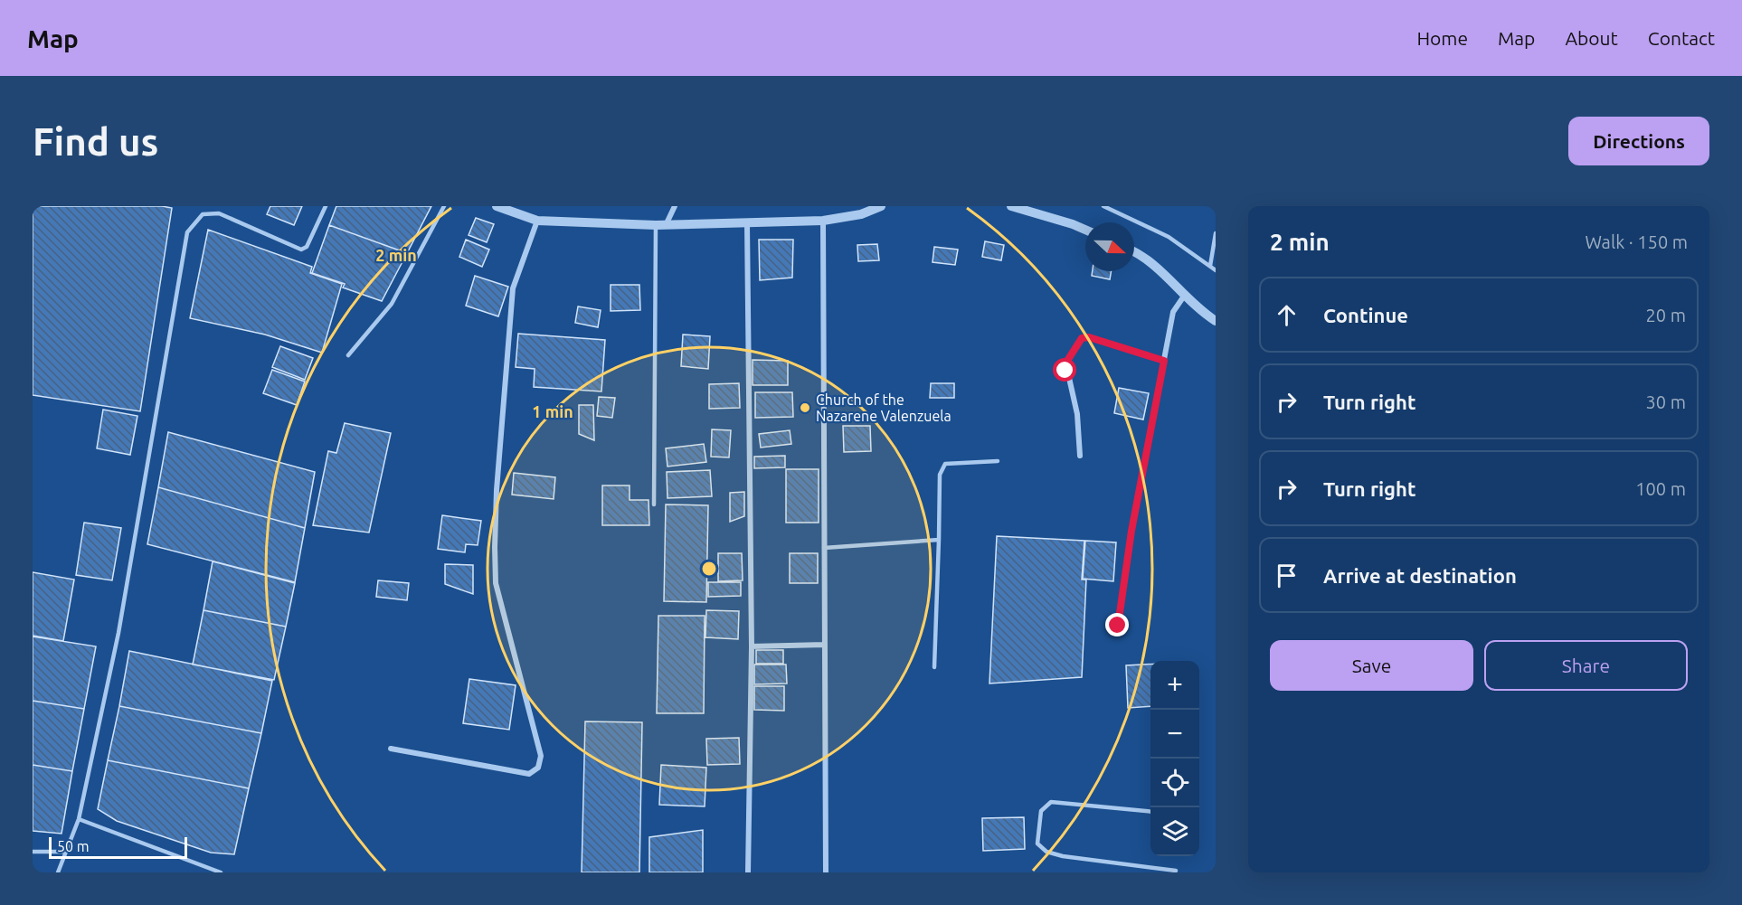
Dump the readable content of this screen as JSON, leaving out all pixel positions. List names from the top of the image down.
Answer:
{
  "places": ["Church of the Nazarene Valenzuela"],
  "scale_bar": "50 m",
  "north": "right",
  "page": {
    "header": "Map",
    "nav": [
      "Home",
      "Map",
      "About",
      "Contact"
    ],
    "buttons": [
      "Directions",
      ["Save", "Share"]
    ],
    "title": "Find us",
    "heading": ["2 min", "Walk · 150 m"],
    "list": [
      ["Continue", "20 m"],
      ["Turn right", "30 m"],
      ["Turn right", "100 m"],
      "Arrive at destination"
    ],
    "map_buttons": ["+", "−"],
    "scale": "50 m"
  },
  "rings": ["2 min", "1 min"]
}
